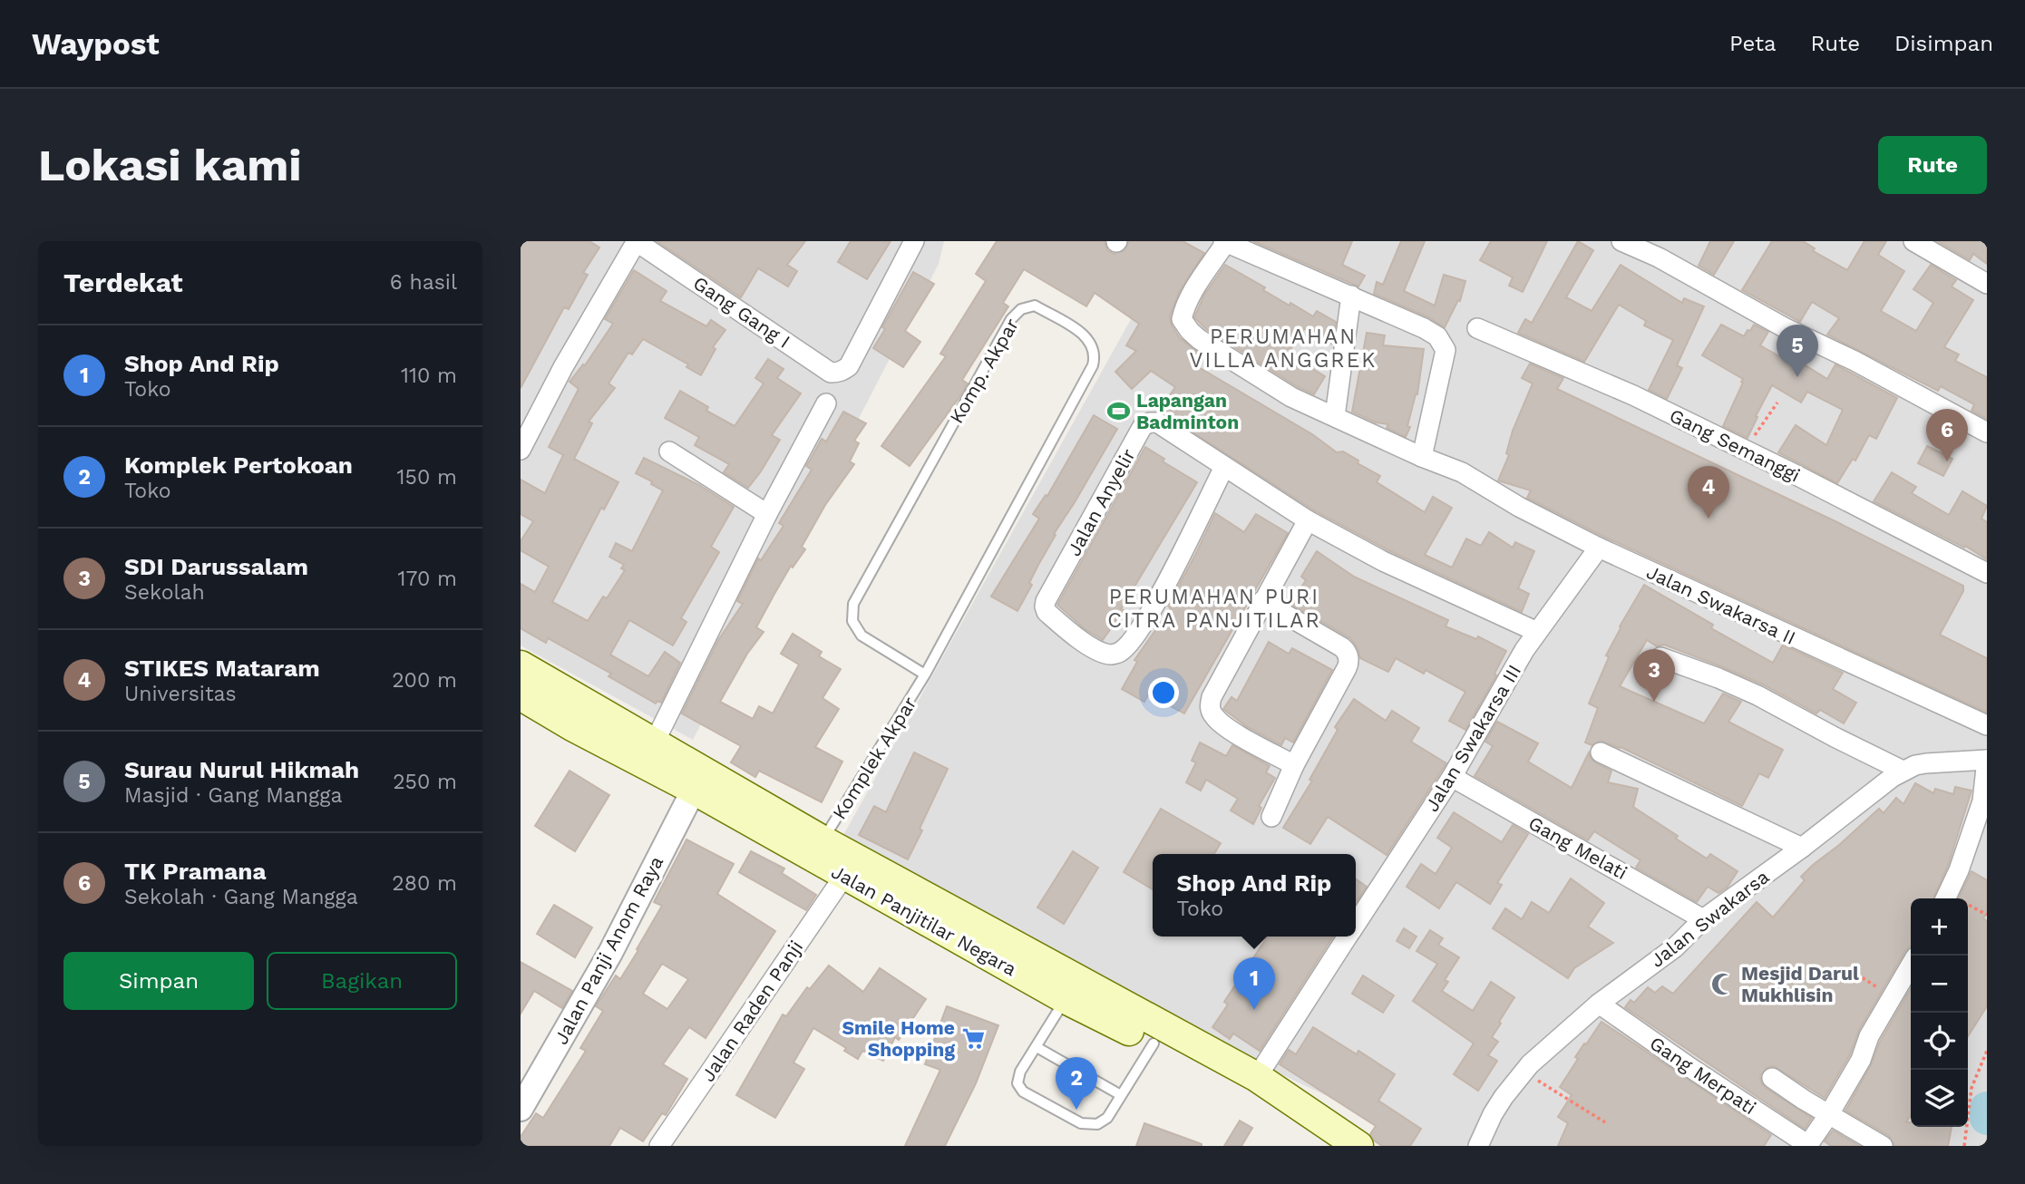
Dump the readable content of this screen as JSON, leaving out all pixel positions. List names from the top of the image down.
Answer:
{
  "streets": {
    "main road": ["Jalan Panjitilar Negara"],
    "street": [
      "Gang Gang I",
      "Gang Semanggi",
      "Jalan Anyelir",
      "Jalan Swakarsa II",
      "Jalan Swakarsa III",
      "Gang Melati",
      "Jalan Swakarsa",
      "Jalan Panji Anom Raya",
      "Jalan Raden Panji",
      "Gang Merpati"
    ],
    "lane": ["Komp. Akpar", "Komplek Akpar"]
  },
  "crossings": [
    ["Komp. Akpar", "Komplek Akpar"],
    ["Jalan Swakarsa II", "Jalan Swakarsa III"],
    ["Jalan Swakarsa III", "Gang Melati"],
    ["Gang Melati", "Jalan Swakarsa"],
    ["Jalan Swakarsa", "Gang Merpati"],
    ["Jalan Panjitilar Negara", "Jalan Panji Anom Raya"],
    ["Jalan Panjitilar Negara", "Jalan Raden Panji"]
  ],
  "districts": ["PERUMAHAN VILLA ANGGREK", "PERUMAHAN PURI CITRA PANJITILAR"],
  "places": {
    "sports": ["Lapangan Badminton"],
    "mosque": ["Mesjid Darul Mukhlisin"],
    "supermarket": ["Smile Home Shopping"]
  },
  "page": {
    "header": "Waypost",
    "nav": ["Peta", "Rute", "Disimpan"],
    "buttons": [
      "Rute",
      ["Simpan", "Bagikan"]
    ],
    "title": "Lokasi kami",
    "heading": ["Terdekat", "6 hasil"],
    "list": [
      {
        "mark": "1",
        "name": "Shop And Rip",
        "note": "Toko",
        "value": "110 m"
      },
      {
        "mark": "2",
        "name": "Komplek Pertokoan",
        "note": "Toko",
        "value": "150 m"
      },
      {
        "mark": "3",
        "name": "SDI Darussalam",
        "note": "Sekolah",
        "value": "170 m"
      },
      {
        "mark": "4",
        "name": "STIKES Mataram",
        "note": "Universitas",
        "value": "200 m"
      },
      {
        "mark": "5",
        "name": "Surau Nurul Hikmah",
        "note": "Masjid · Gang Mangga",
        "value": "250 m"
      },
      {
        "mark": "6",
        "name": "TK Pramana",
        "note": "Sekolah · Gang Mangga",
        "value": "280 m"
      }
    ],
    "pins": [
      "5",
      "6",
      "4",
      "3",
      "1",
      "2"
    ],
    "popup": ["Shop And Rip", "Toko"],
    "map_buttons": ["+", "−"]
  }
}
